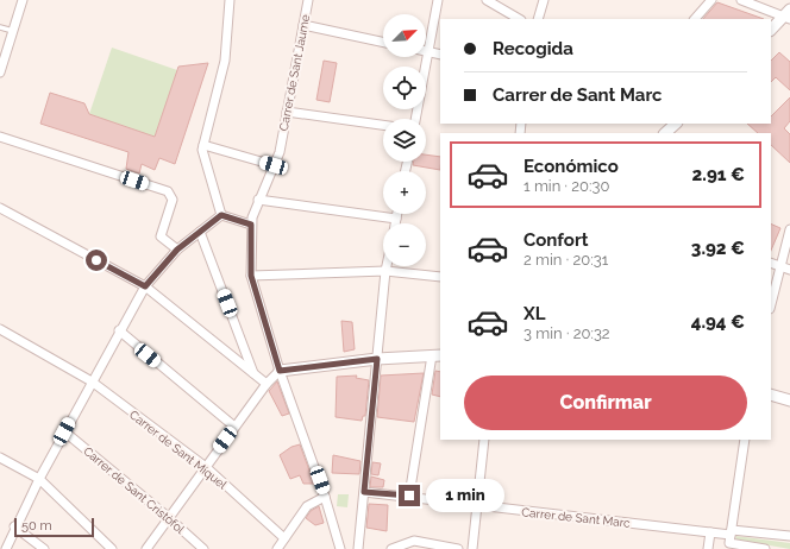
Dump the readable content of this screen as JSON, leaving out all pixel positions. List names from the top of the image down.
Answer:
{
  "streets": {
    "street": [
      "Carrer de Sant Jaume",
      "Carrer de Sant Miquel",
      "Carrer de Sant Cristòfol",
      "Carrer de Sant Marc"
    ]
  },
  "scale_bar": "50 m",
  "north": "top right",
  "page": {
    "map_buttons": ["+", "−"],
    "banner": ["Recogida", "Carrer de Sant Marc"],
    "list": [
      {
        "name": "Económico",
        "note": "1 min · 20:30",
        "value": "2.91 €"
      },
      {
        "name": "Confort",
        "note": "2 min · 20:31",
        "value": "3.92 €"
      },
      {
        "name": "XL",
        "note": "3 min · 20:32",
        "value": "4.94 €"
      }
    ],
    "buttons": "Confirmar",
    "bubble": "1 min",
    "scale": "50 m"
  }
}
